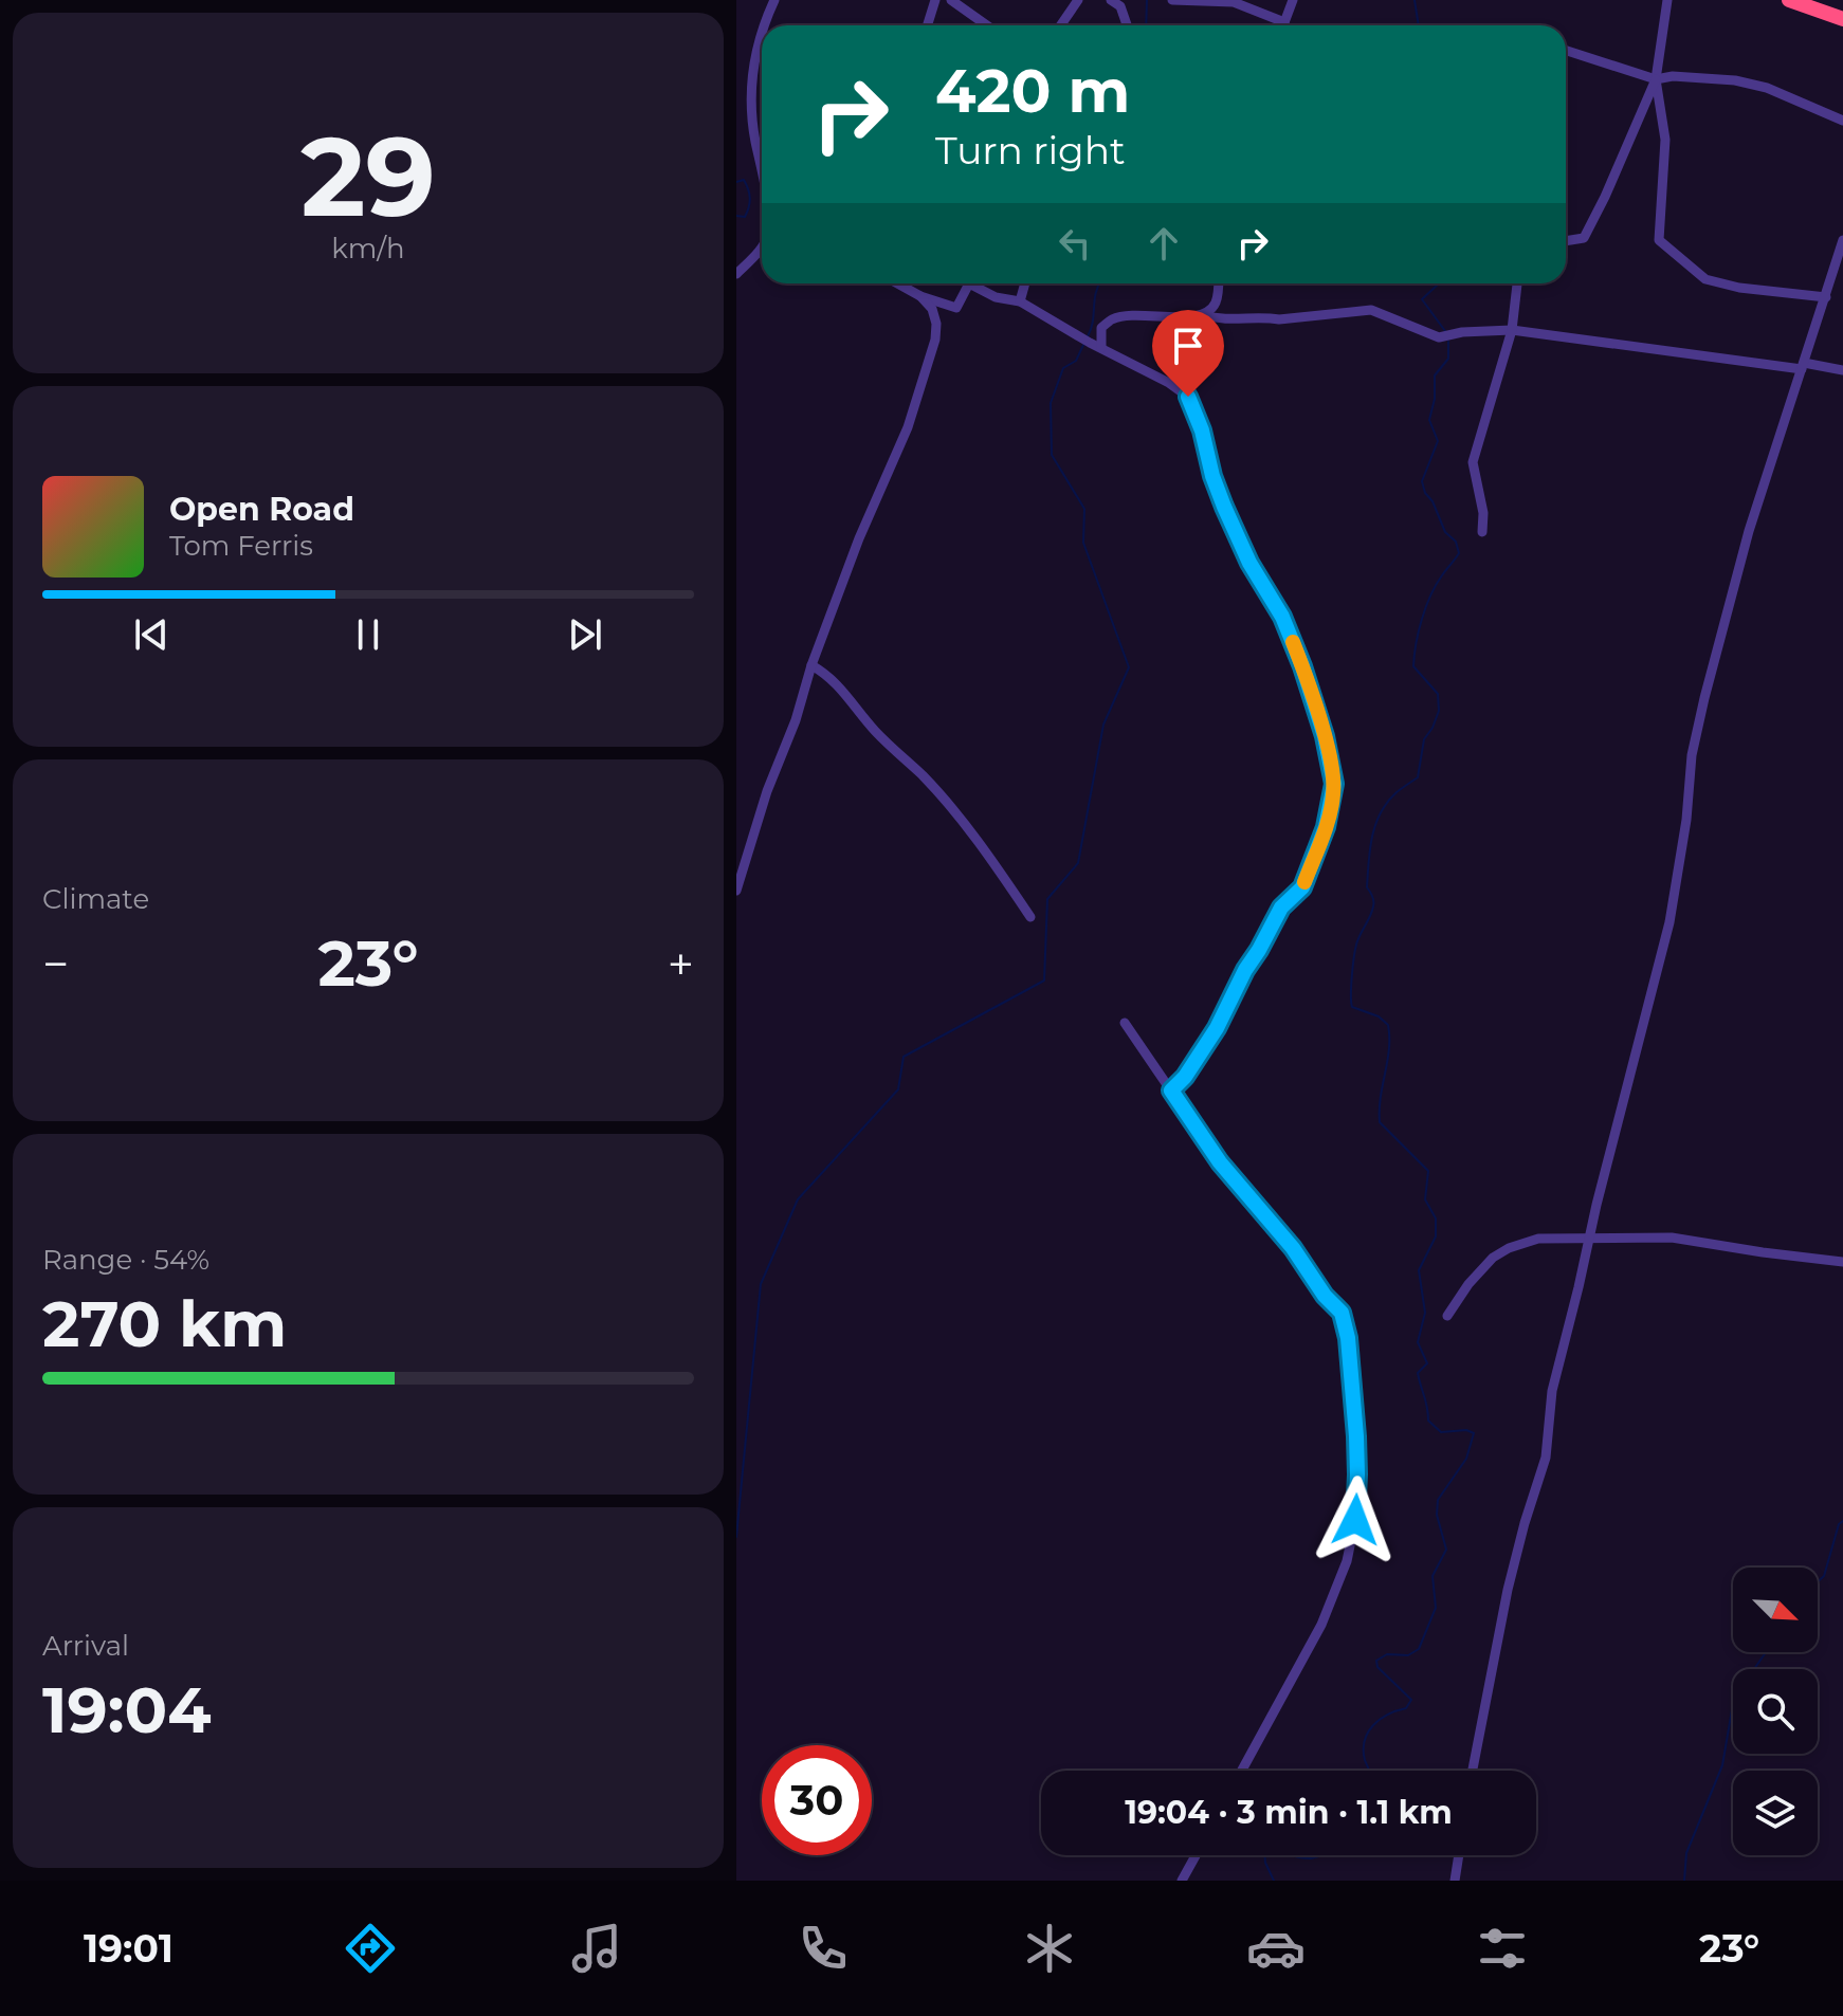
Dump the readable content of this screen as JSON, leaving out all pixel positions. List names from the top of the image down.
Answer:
{
  "north": "bottom right",
  "page": {
    "tile": [
      ["29", "km/h"],
      "Climate",
      ["Range · 54%", "270 km"],
      ["Arrival", "19:04"]
    ],
    "turn": ["420 m", "Turn right"],
    "song": ["Open Road", "Tom Ferris"],
    "heat": ["−", "23°", "+"],
    "limit": "30",
    "trip": "19:04 · 3 min · 1.1 km",
    "tabs": ["19:01", "23°"]
  }
}
